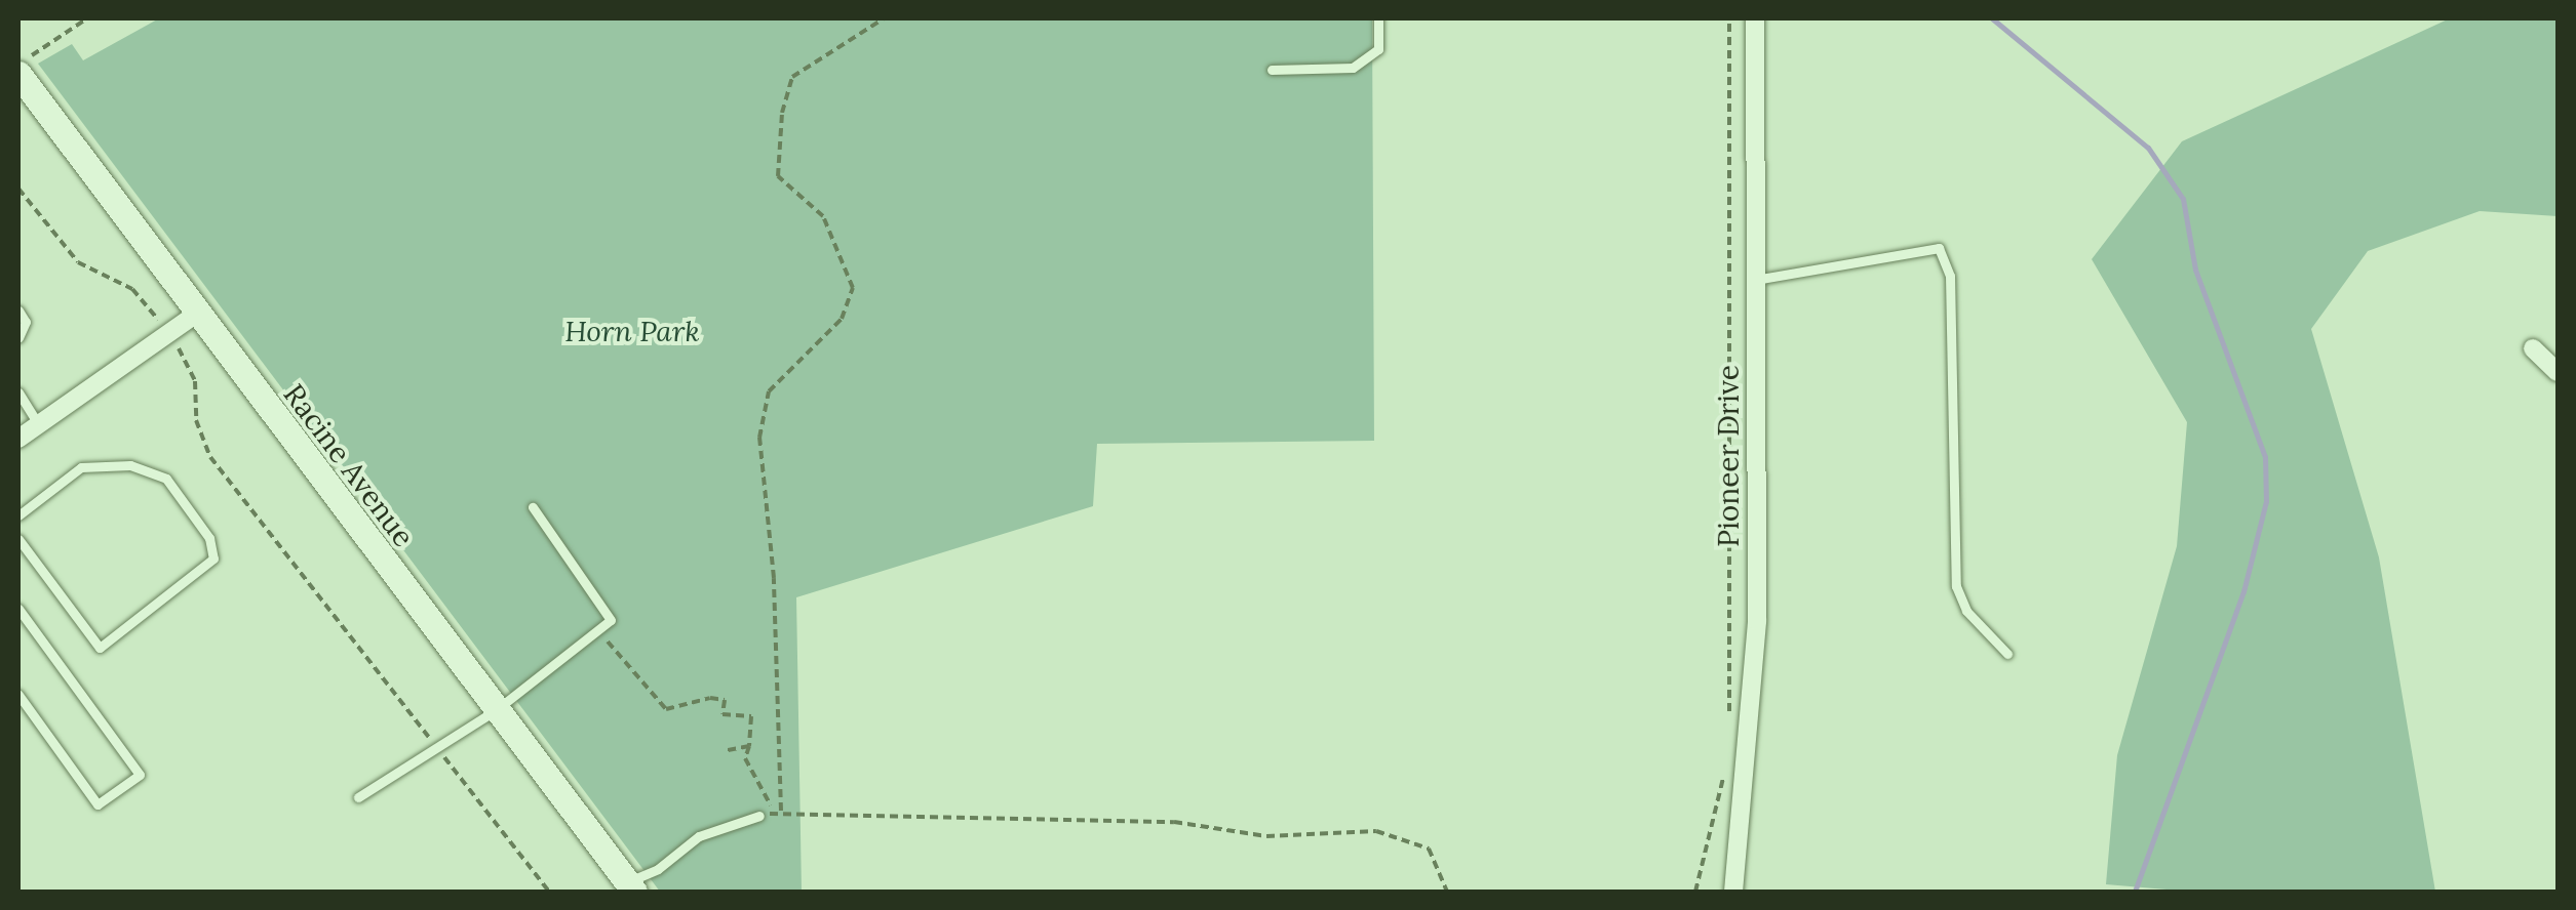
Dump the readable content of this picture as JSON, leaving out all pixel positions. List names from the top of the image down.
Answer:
{
  "streets": {
    "main road": ["Racine Avenue"],
    "street": ["Pioneer Drive"]
  },
  "parks": ["Horn Park"]
}
